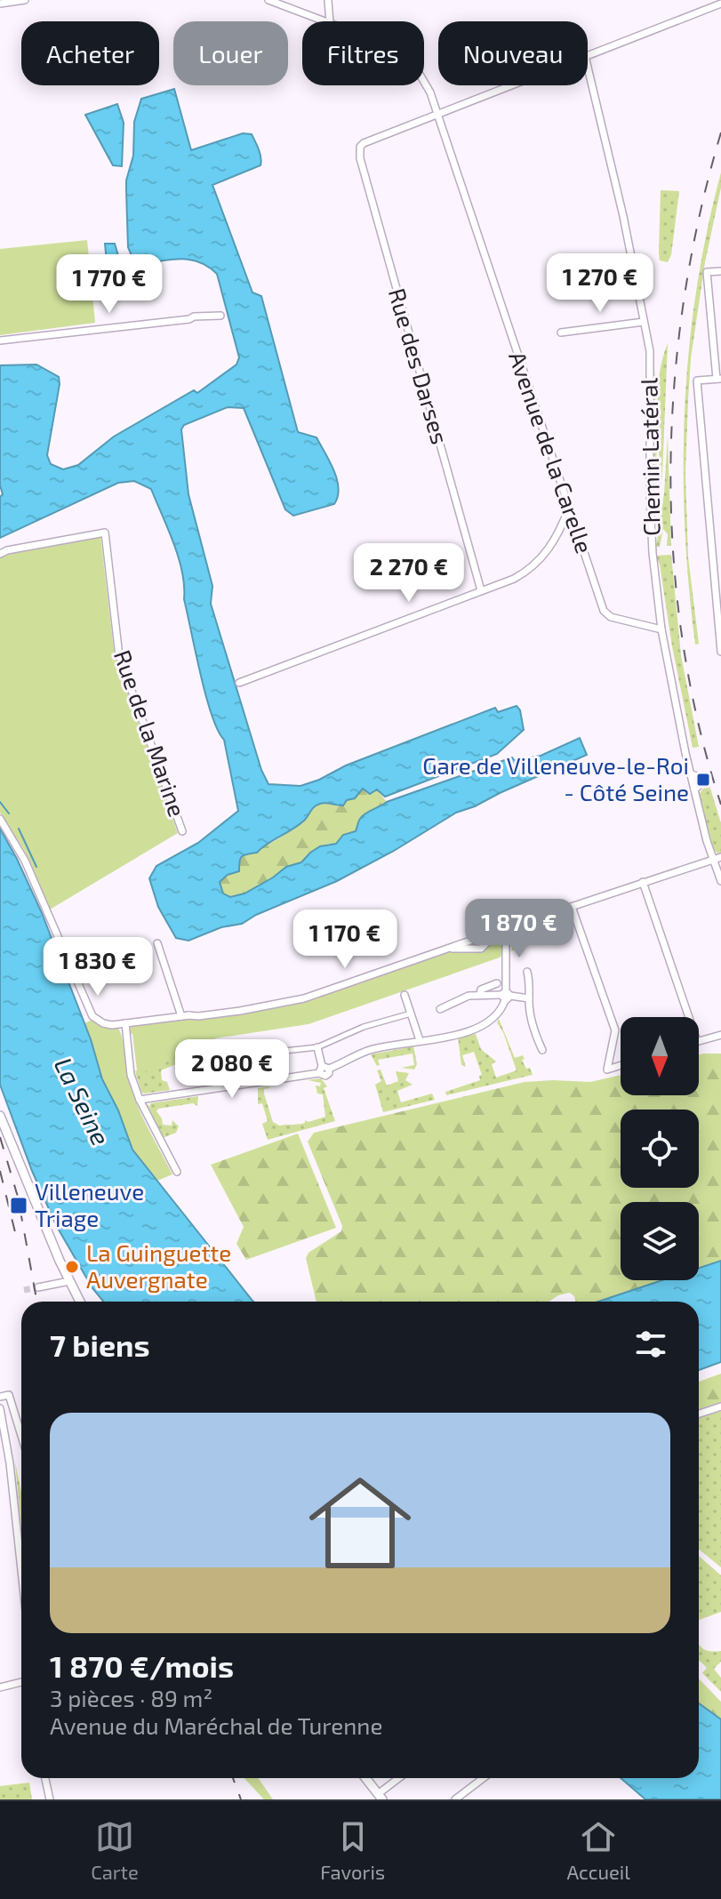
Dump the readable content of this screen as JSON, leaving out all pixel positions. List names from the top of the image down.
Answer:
{
  "streets": {
    "street": [
      "Rue des Darses",
      "Avenue de la Carelle",
      "Chemin Latéral",
      "Rue de la Marine"
    ]
  },
  "crossings": [
    ["Rue des Darses", "Avenue de la Carelle"],
    ["Avenue de la Carelle", "Chemin Latéral"]
  ],
  "water": ["La Seine"],
  "places": {
    "transit": ["Gare de Villeneuve-le-Roi - Côté Seine", "Villeneuve Triage"],
    "other": ["La Guinguette Auvergnate"]
  },
  "north": "bottom",
  "page": {
    "chip": [
      "Acheter",
      "Louer",
      "Filtres",
      "Nouveau"
    ],
    "price": [
      "1 270 €",
      "1 770 €",
      "2 270 €",
      "1 870 €",
      "1 170 €",
      "1 830 €",
      "2 080 €"
    ],
    "heading": "7 biens",
    "list": [
      {
        "name": "1 870 €/mois",
        "note": "3 pièces · 89 m² · Avenue du Maréchal de Turenne"
      }
    ],
    "tabs": ["Carte", "Favoris", "Accueil"]
  }
}
